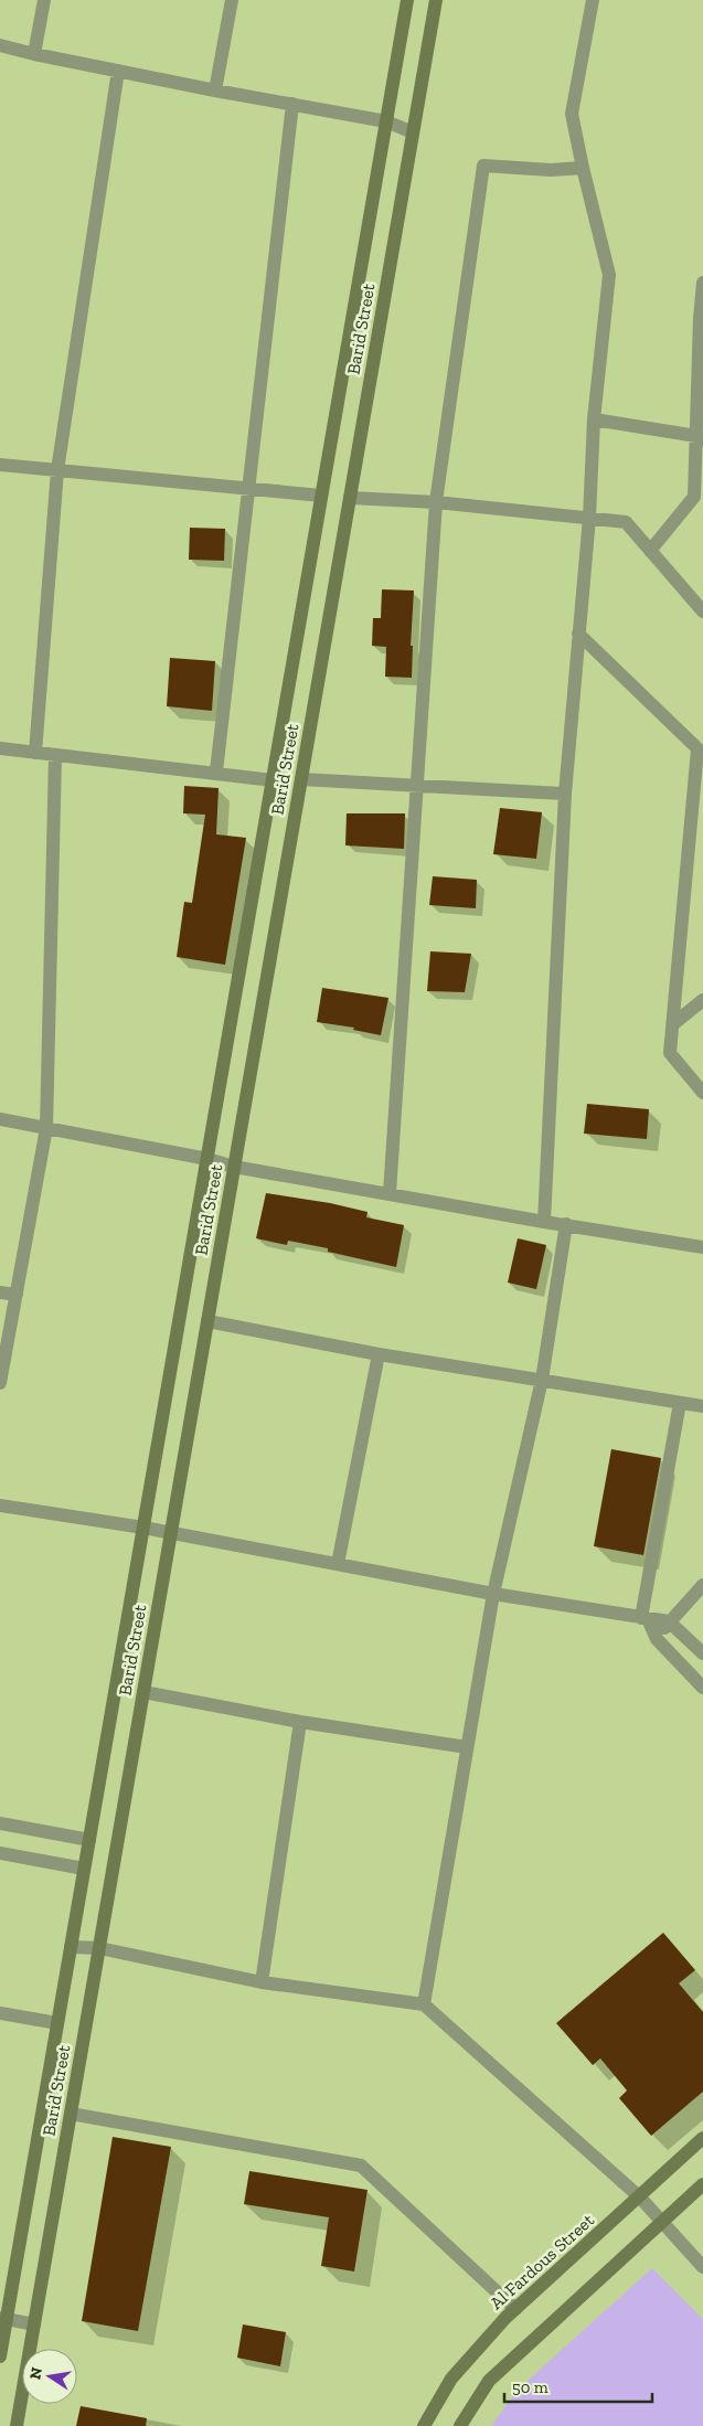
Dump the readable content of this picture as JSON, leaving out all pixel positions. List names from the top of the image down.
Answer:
{
  "streets": {
    "main road": ["Barid Street", "Al Fardous Street"]
  },
  "scale_bar": "50 m",
  "north": "left"
}
